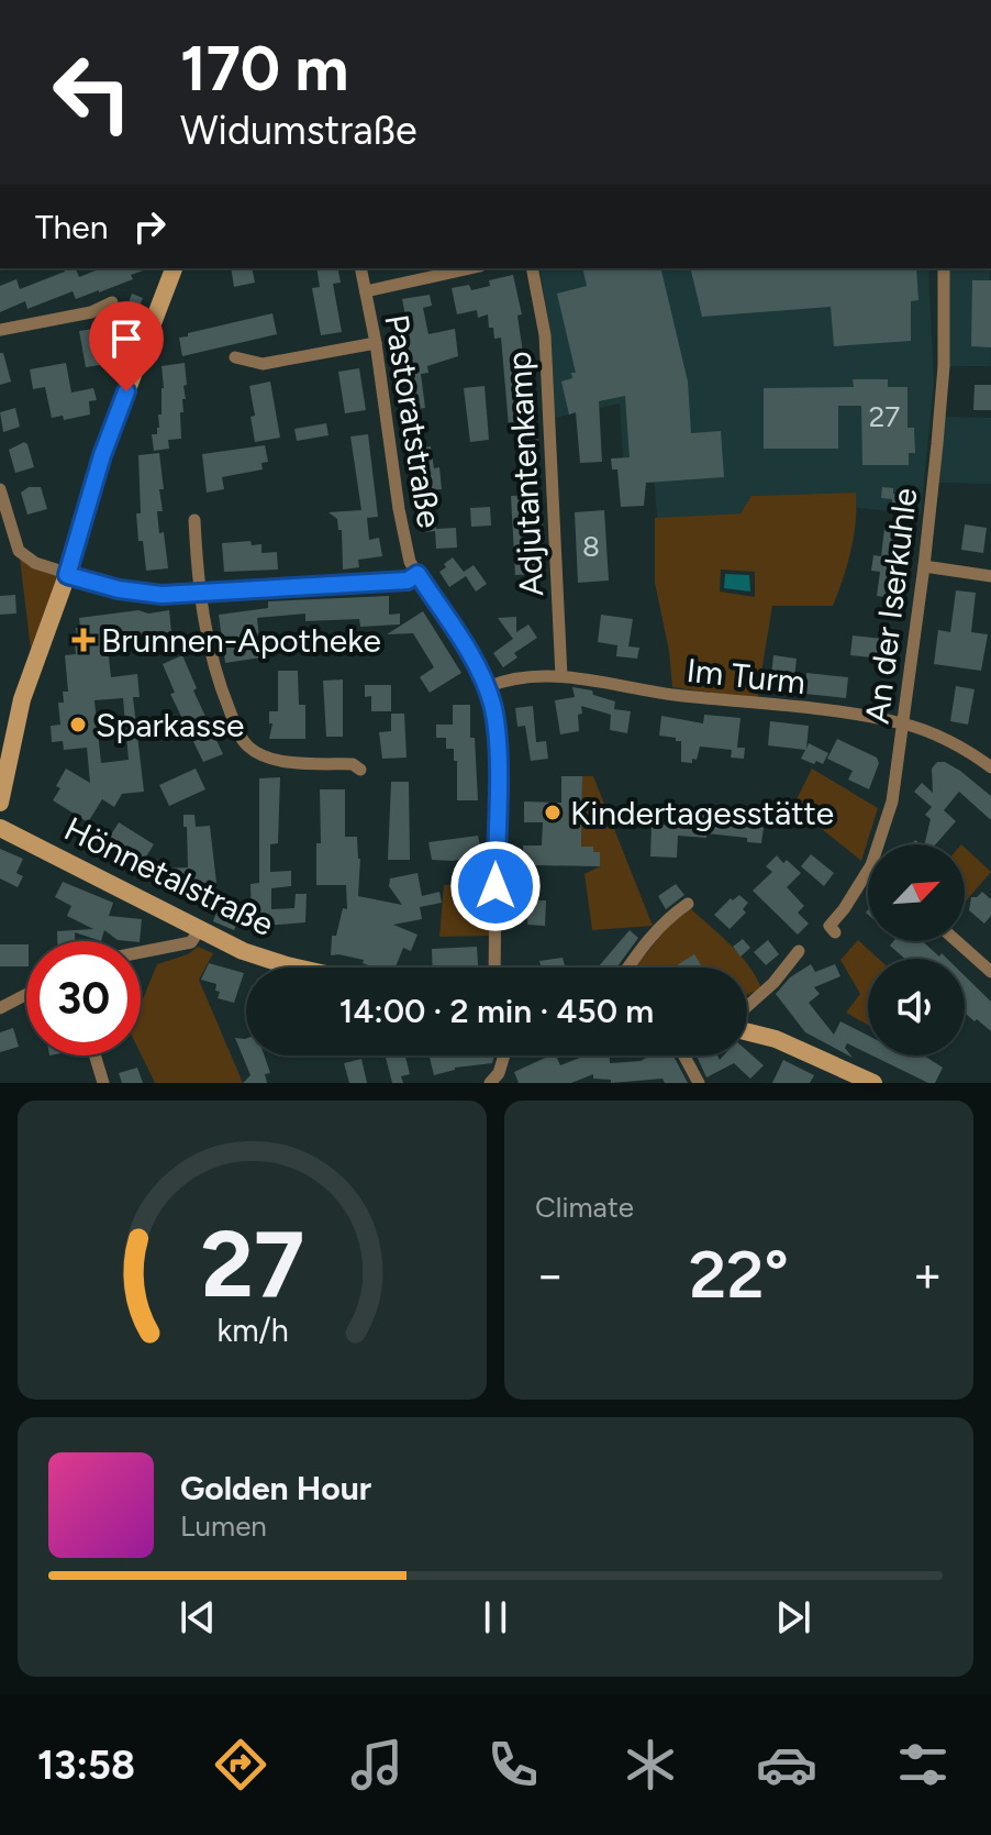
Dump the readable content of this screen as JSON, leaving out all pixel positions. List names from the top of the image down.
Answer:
{
  "streets": {
    "street": [
      "Pastoratstraße",
      "Adjutantenkamp",
      "An der Iserkuhle",
      "Im Turm",
      "Hönnetalstraße"
    ]
  },
  "crossings": [
    ["Pastoratstraße", "Im Turm"],
    ["Adjutantenkamp", "Im Turm"],
    ["An der Iserkuhle", "Im Turm"]
  ],
  "places": {
    "health": ["Brunnen-Apotheke"],
    "other": ["Sparkasse", "Kindertagesstätte"]
  },
  "house_numbers": ["27", "8"],
  "north": "top right",
  "page": {
    "turn": ["170 m", "Widumstraße"],
    "then": "Then",
    "limit": "30",
    "trip": "14:00 · 2 min · 450 m",
    "tile": "Climate",
    "heat": ["−", "22°", "+"],
    "song": ["Golden Hour", "Lumen"],
    "tabs": "13:58",
    "gauge": ["27", "km/h"]
  }
}
